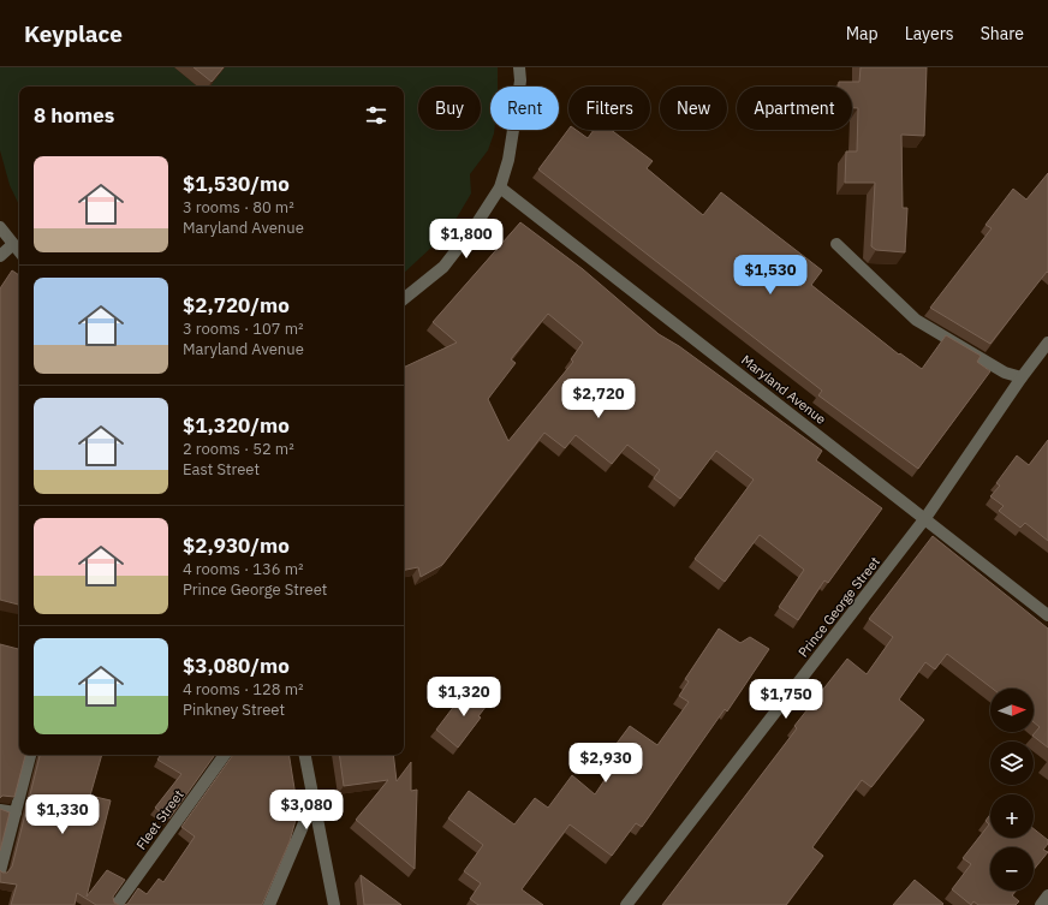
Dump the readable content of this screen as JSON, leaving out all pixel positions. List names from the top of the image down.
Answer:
{
  "streets": {
    "street": ["Maryland Avenue", "Prince George Street", "Fleet Street"]
  },
  "crossings": [
    ["Maryland Avenue", "Prince George Street"]
  ],
  "north": "right",
  "page": {
    "header": "Keyplace",
    "nav": ["Map", "Layers", "Share"],
    "chip": [
      "Buy",
      "Rent",
      "Filters",
      "New",
      "Apartment"
    ],
    "heading": "8 homes",
    "list": [
      {
        "name": "$1,530/mo",
        "note": "3 rooms · 80 m² · Maryland Avenue"
      },
      {
        "name": "$2,720/mo",
        "note": "3 rooms · 107 m² · Maryland Avenue"
      },
      {
        "name": "$1,320/mo",
        "note": "2 rooms · 52 m² · East Street"
      },
      {
        "name": "$2,930/mo",
        "note": "4 rooms · 136 m² · Prince George Street"
      },
      {
        "name": "$3,080/mo",
        "note": "4 rooms · 128 m² · Pinkney Street"
      }
    ],
    "price": [
      "$1,800",
      "$1,530",
      "$2,720",
      "$1,320",
      "$1,750",
      "$2,930",
      "$3,080",
      "$1,330"
    ],
    "map_buttons": ["+", "−"]
  }
}
